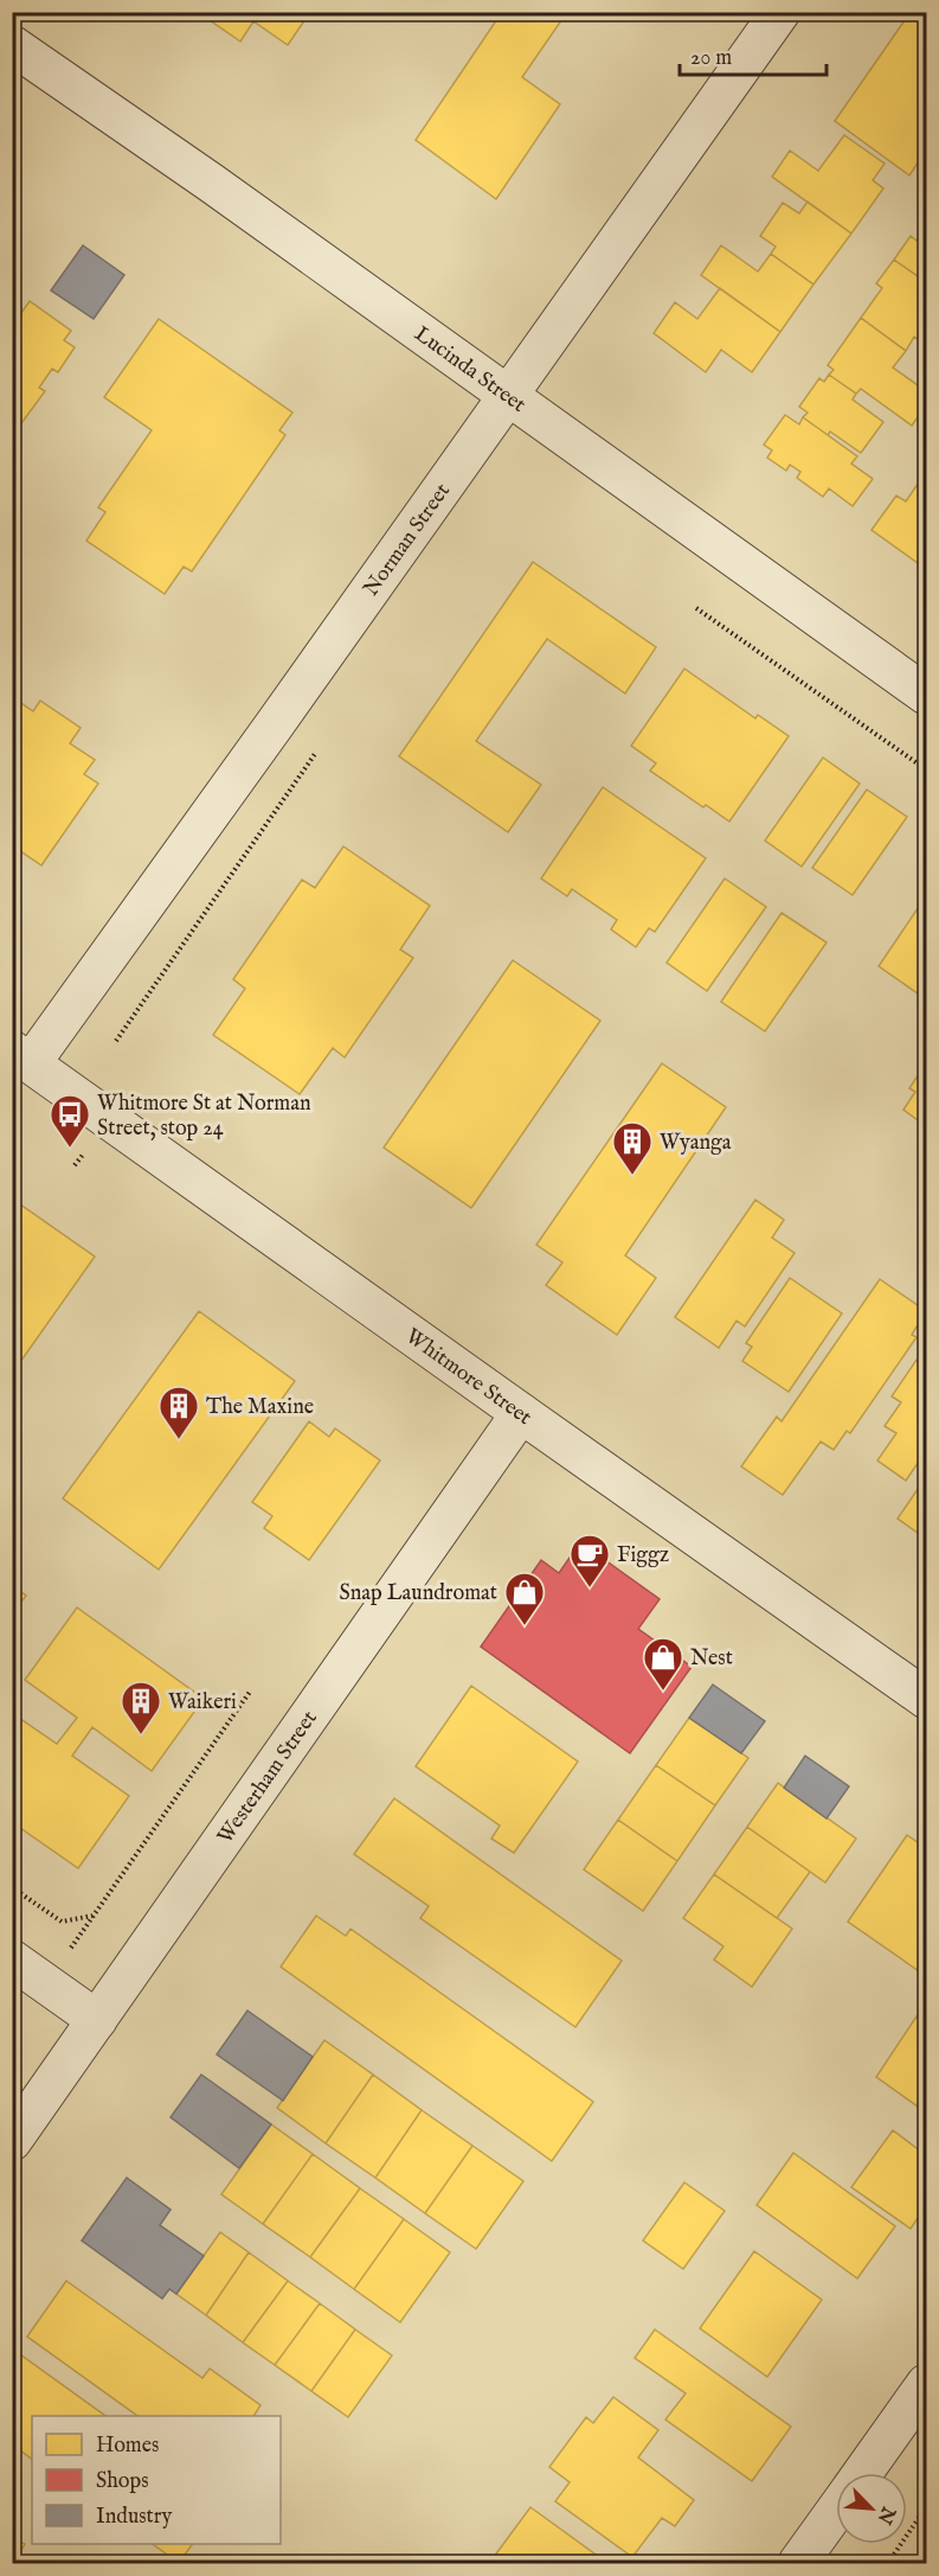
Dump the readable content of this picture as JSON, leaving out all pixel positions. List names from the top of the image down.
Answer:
{
  "streets": {
    "street": [
      "Lucinda Street",
      "Norman Street",
      "Whitmore Street",
      "Westerham Street"
    ]
  },
  "crossings": [
    ["Lucinda Street", "Norman Street"],
    ["Norman Street", "Whitmore Street"],
    ["Whitmore Street", "Westerham Street"]
  ],
  "places": {
    "bus stop": ["Whitmore St at Norman Street, stop 24"],
    "building": ["Wyanga", "The Maxine", "Waikeri"],
    "cafe": ["Figgz"],
    "shop": ["Snap Laundromat", "Nest"]
  },
  "legend": ["Homes", "Shops", "Industry"],
  "scale_bar": "20 m",
  "north": "bottom right"
}
